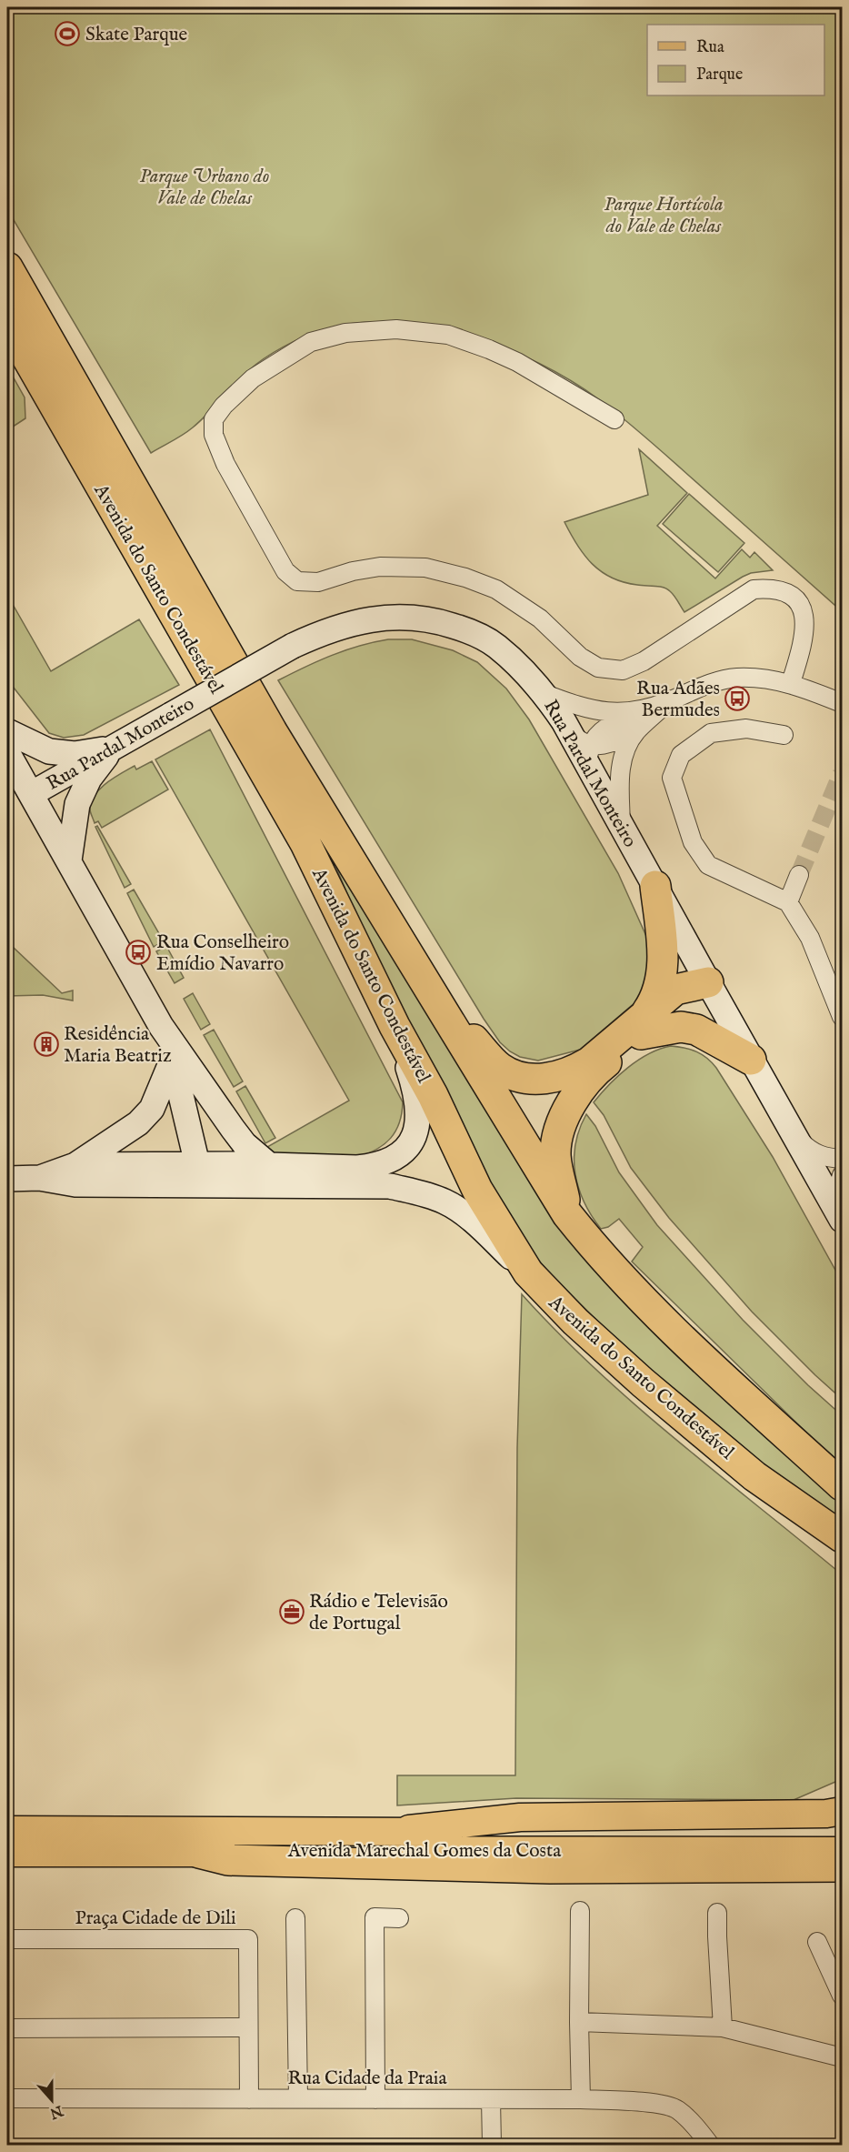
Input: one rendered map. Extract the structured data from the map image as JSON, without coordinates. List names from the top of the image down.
{
  "streets": {
    "highway": ["Avenida do Santo Condestável"],
    "main road": ["Avenida Marechal Gomes da Costa"],
    "street": ["Rua Pardal Monteiro", "Praça Cidade de Dili", "Rua Cidade da Praia"]
  },
  "crossings": [
    ["Praça Cidade de Dili", "Rua Cidade da Praia"]
  ],
  "parks": ["Parque Urbano do Vale de Chelas", "Parque Hortícola do Vale de Chelas"],
  "places": {
    "sports": ["Skate Parque"],
    "bus stop": ["Rua Adães Bermudes", "Rua Conselheiro Emídio Navarro"],
    "building": ["Residência Maria Beatriz"],
    "office": ["Rádio e Televisão de Portugal"]
  },
  "legend": ["Rua", "Parque"],
  "north": "bottom"
}
